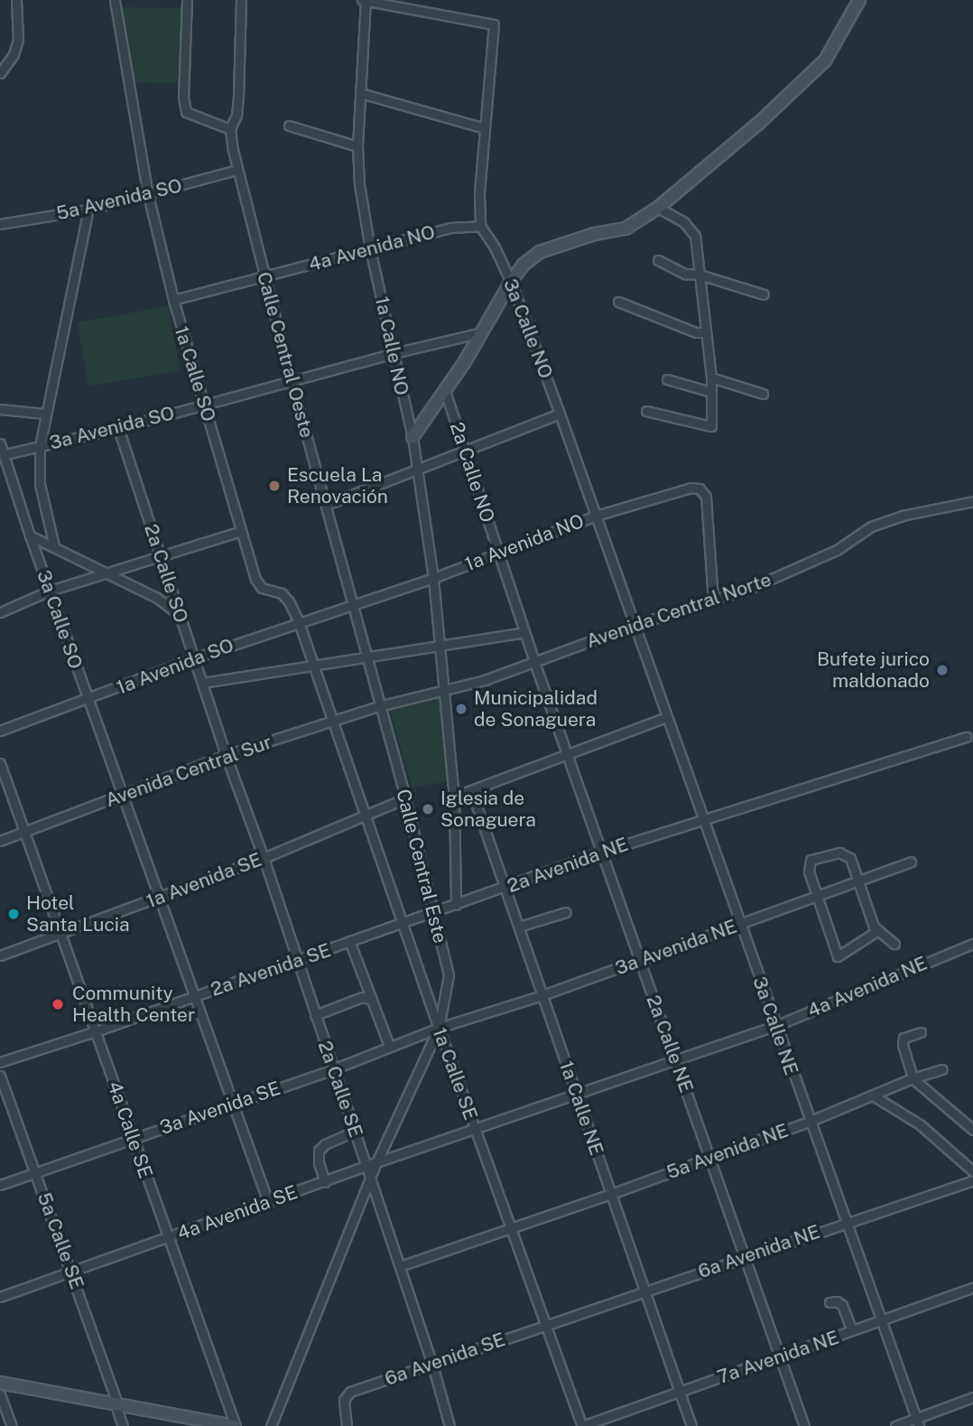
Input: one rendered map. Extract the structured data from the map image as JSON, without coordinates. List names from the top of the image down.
{
  "streets": {
    "street": [
      "5a Avenida SO",
      "4a Avenida NO",
      "3a Calle NO",
      "1a Calle NO",
      "Calle Central Oeste",
      "1a Calle SO",
      "3a Avenida SO",
      "2a Calle NO",
      "1a Avenida NO",
      "2a Calle SO",
      "Avenida Central Norte",
      "3a Calle SO",
      "1a Avenida SO",
      "Avenida Central Sur",
      "2a Avenida NE",
      "Calle Central Este",
      "1a Avenida SE",
      "3a Avenida NE",
      "2a Avenida SE",
      "4a Avenida NE",
      "3a Calle NE",
      "2a Calle NE",
      "1a Calle SE",
      "2a Calle SE",
      "3a Avenida SE",
      "1a Calle NE",
      "4a Calle SE",
      "5a Avenida NE",
      "4a Avenida SE",
      "5a Calle SE",
      "6a Avenida NE",
      "7a Avenida NE",
      "6a Avenida SE"
    ]
  },
  "crossings": [
    ["5a Avenida SO", "Calle Central Oeste"],
    ["5a Avenida SO", "1a Calle SO"],
    ["4a Avenida NO", "3a Calle NO"],
    ["4a Avenida NO", "1a Calle NO"],
    ["4a Avenida NO", "Calle Central Oeste"],
    ["4a Avenida NO", "1a Calle SO"],
    ["3a Calle NO", "1a Avenida NO"],
    ["3a Calle NO", "Avenida Central Norte"],
    ["3a Calle NO", "3a Calle NE"],
    ["1a Calle NO", "3a Avenida SO"],
    ["1a Calle NO", "1a Avenida NO"],
    ["1a Calle NO", "Avenida Central Norte"],
    ["Calle Central Oeste", "3a Avenida SO"],
    ["Calle Central Oeste", "1a Avenida NO"],
    ["Calle Central Oeste", "Avenida Central Norte"],
    ["Calle Central Oeste", "1a Avenida SO"],
    ["Calle Central Oeste", "Avenida Central Sur"],
    ["Calle Central Oeste", "Calle Central Este"],
    ["1a Calle SO", "3a Avenida SO"],
    ["1a Calle SO", "1a Avenida SO"],
    ["1a Calle SO", "Avenida Central Sur"],
    ["1a Calle SO", "1a Calle SE"],
    ["3a Avenida SO", "2a Calle SO"],
    ["3a Avenida SO", "3a Calle SO"],
    ["2a Calle NO", "1a Avenida NO"],
    ["2a Calle NO", "Avenida Central Norte"],
    ["2a Calle NO", "2a Calle NE"],
    ["1a Avenida NO", "Avenida Central Norte"],
    ["1a Avenida NO", "1a Avenida SO"],
    ["2a Calle SO", "1a Avenida SO"],
    ["2a Calle SO", "Avenida Central Sur"],
    ["2a Calle SO", "2a Calle SE"],
    ["Avenida Central Norte", "Avenida Central Sur"],
    ["Avenida Central Norte", "Calle Central Este"],
    ["Avenida Central Norte", "3a Calle NE"],
    ["Avenida Central Norte", "2a Calle NE"],
    ["3a Calle SO", "1a Avenida SO"],
    ["3a Calle SO", "Avenida Central Sur"],
    ["3a Calle SO", "1a Avenida SE"],
    ["3a Calle SO", "2a Avenida SE"],
    ["3a Calle SO", "3a Avenida SE"],
    ["3a Calle SO", "4a Avenida SE"],
    ["Avenida Central Sur", "Calle Central Este"],
    ["Avenida Central Sur", "1a Calle SE"],
    ["Avenida Central Sur", "2a Calle SE"],
    ["Avenida Central Sur", "4a Calle SE"],
    ["2a Avenida NE", "Calle Central Este"],
    ["2a Avenida NE", "2a Avenida SE"],
    ["2a Avenida NE", "3a Calle NE"],
    ["2a Avenida NE", "2a Calle NE"],
    ["2a Avenida NE", "1a Calle NE"],
    ["Calle Central Este", "1a Avenida SE"],
    ["Calle Central Este", "3a Avenida NE"],
    ["Calle Central Este", "2a Avenida SE"],
    ["Calle Central Este", "1a Calle SE"],
    ["Calle Central Este", "2a Calle SE"],
    ["Calle Central Este", "3a Avenida SE"],
    ["Calle Central Este", "4a Avenida SE"],
    ["1a Avenida SE", "1a Calle SE"],
    ["1a Avenida SE", "2a Calle SE"],
    ["1a Avenida SE", "4a Calle SE"],
    ["3a Avenida NE", "3a Calle NE"],
    ["3a Avenida NE", "2a Calle NE"],
    ["3a Avenida NE", "1a Calle SE"],
    ["3a Avenida NE", "3a Avenida SE"],
    ["3a Avenida NE", "1a Calle NE"],
    ["2a Avenida SE", "1a Calle SE"],
    ["2a Avenida SE", "2a Calle SE"],
    ["2a Avenida SE", "4a Calle SE"],
    ["4a Avenida NE", "3a Calle NE"],
    ["4a Avenida NE", "2a Calle NE"],
    ["4a Avenida NE", "1a Calle SE"],
    ["4a Avenida NE", "1a Calle NE"],
    ["4a Avenida NE", "4a Avenida SE"],
    ["3a Calle NE", "5a Avenida NE"],
    ["3a Calle NE", "6a Avenida NE"],
    ["3a Calle NE", "7a Avenida NE"],
    ["2a Calle NE", "5a Avenida NE"],
    ["2a Calle NE", "6a Avenida NE"],
    ["2a Calle NE", "7a Avenida NE"],
    ["1a Calle SE", "3a Avenida SE"],
    ["1a Calle SE", "5a Avenida NE"],
    ["1a Calle SE", "4a Avenida SE"],
    ["1a Calle SE", "6a Avenida NE"],
    ["1a Calle SE", "7a Avenida NE"],
    ["1a Calle SE", "6a Avenida SE"],
    ["2a Calle SE", "3a Avenida SE"],
    ["2a Calle SE", "5a Avenida NE"],
    ["2a Calle SE", "4a Avenida SE"],
    ["2a Calle SE", "6a Avenida SE"],
    ["3a Avenida SE", "4a Calle SE"],
    ["3a Avenida SE", "5a Calle SE"],
    ["1a Calle NE", "5a Avenida NE"],
    ["1a Calle NE", "6a Avenida NE"],
    ["1a Calle NE", "7a Avenida NE"],
    ["4a Calle SE", "4a Avenida SE"],
    ["4a Avenida SE", "5a Calle SE"],
    ["6a Avenida NE", "6a Avenida SE"]
  ],
  "places": [
    "Escuela La Renovación",
    "Bufete jurico maldonado",
    "Municipalidad de Sonaguera",
    "Iglesia de Sonaguera",
    "Hotel Santa Lucia",
    "Community Health Center"
  ]
}
